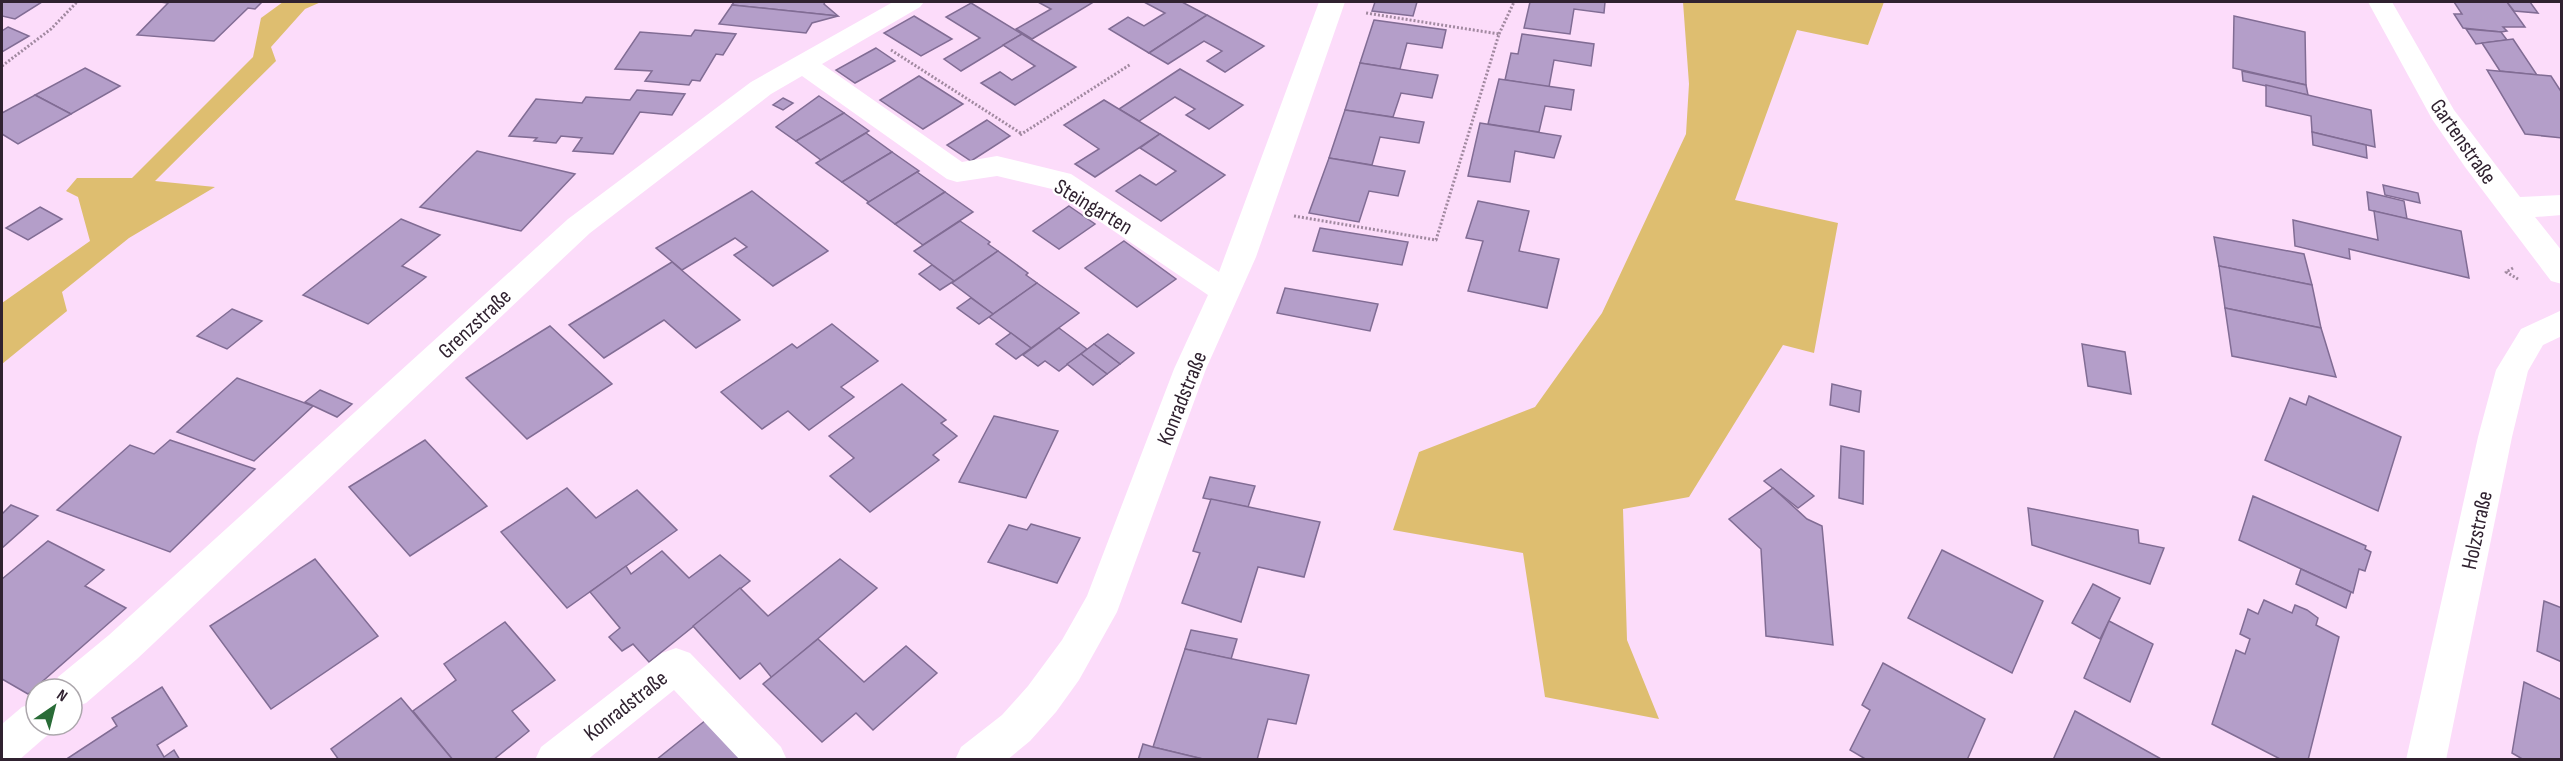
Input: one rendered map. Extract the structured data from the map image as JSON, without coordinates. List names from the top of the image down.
{
  "streets": {
    "street": [
      "Gartenstraße",
      "Steingarten",
      "Grenzstraße",
      "Konradstraße",
      "Holzstraße"
    ]
  },
  "crossings": [
    ["Steingarten", "Grenzstraße"],
    ["Steingarten", "Konradstraße"]
  ],
  "north": "top right"
}
